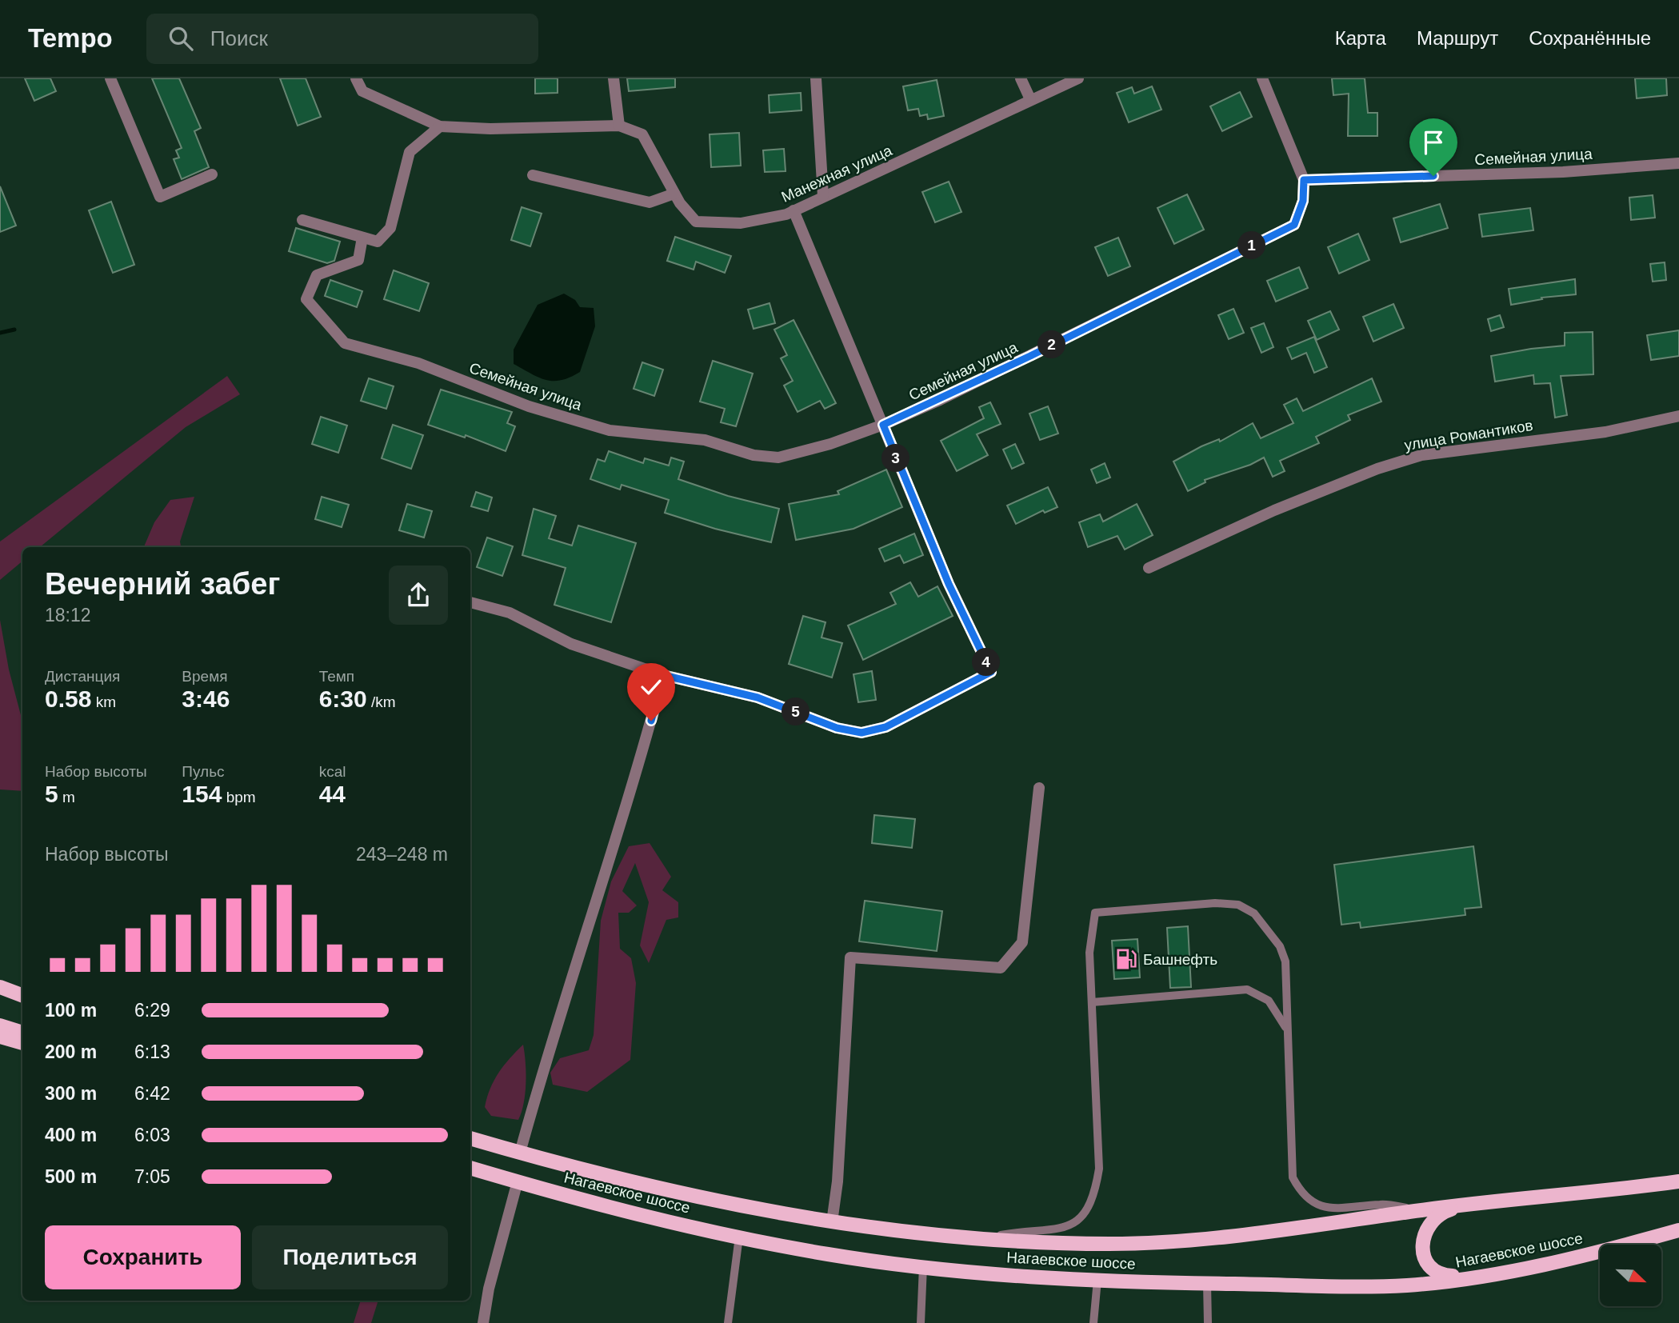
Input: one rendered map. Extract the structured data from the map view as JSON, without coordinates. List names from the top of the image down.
{
  "streets": {
    "main road": ["Нагаевское шоссе"],
    "street": ["Семейная улица", "Манежная улица", "улица Романтиков"]
  },
  "places": {
    "fuel station": ["Башнефть"]
  },
  "north": "bottom right",
  "page": {
    "header": "Tempo",
    "search": "Поиск",
    "nav": ["Карта", "Маршрут", "Сохранённые"],
    "pins": [
      "1",
      "2",
      "3",
      "4",
      "5"
    ],
    "heading": ["Вечерний забег", "18:12"],
    "stats": [
      ["Дистанция", "0.58 km"],
      ["Время", "3:46"],
      ["Темп", "6:30 /km"],
      ["Набор высоты", "5 m"],
      ["Пульс", "154 bpm"],
      ["kcal", "44"]
    ],
    "chart": ["Набор высоты", "243–248 m"],
    "list": [
      {
        "name": "100 m",
        "note": "6:29"
      },
      {
        "name": "200 m",
        "note": "6:13"
      },
      {
        "name": "300 m",
        "note": "6:42"
      },
      {
        "name": "400 m",
        "note": "6:03"
      },
      {
        "name": "500 m",
        "note": "7:05"
      }
    ],
    "buttons": ["Сохранить", "Поделиться"]
  }
}
